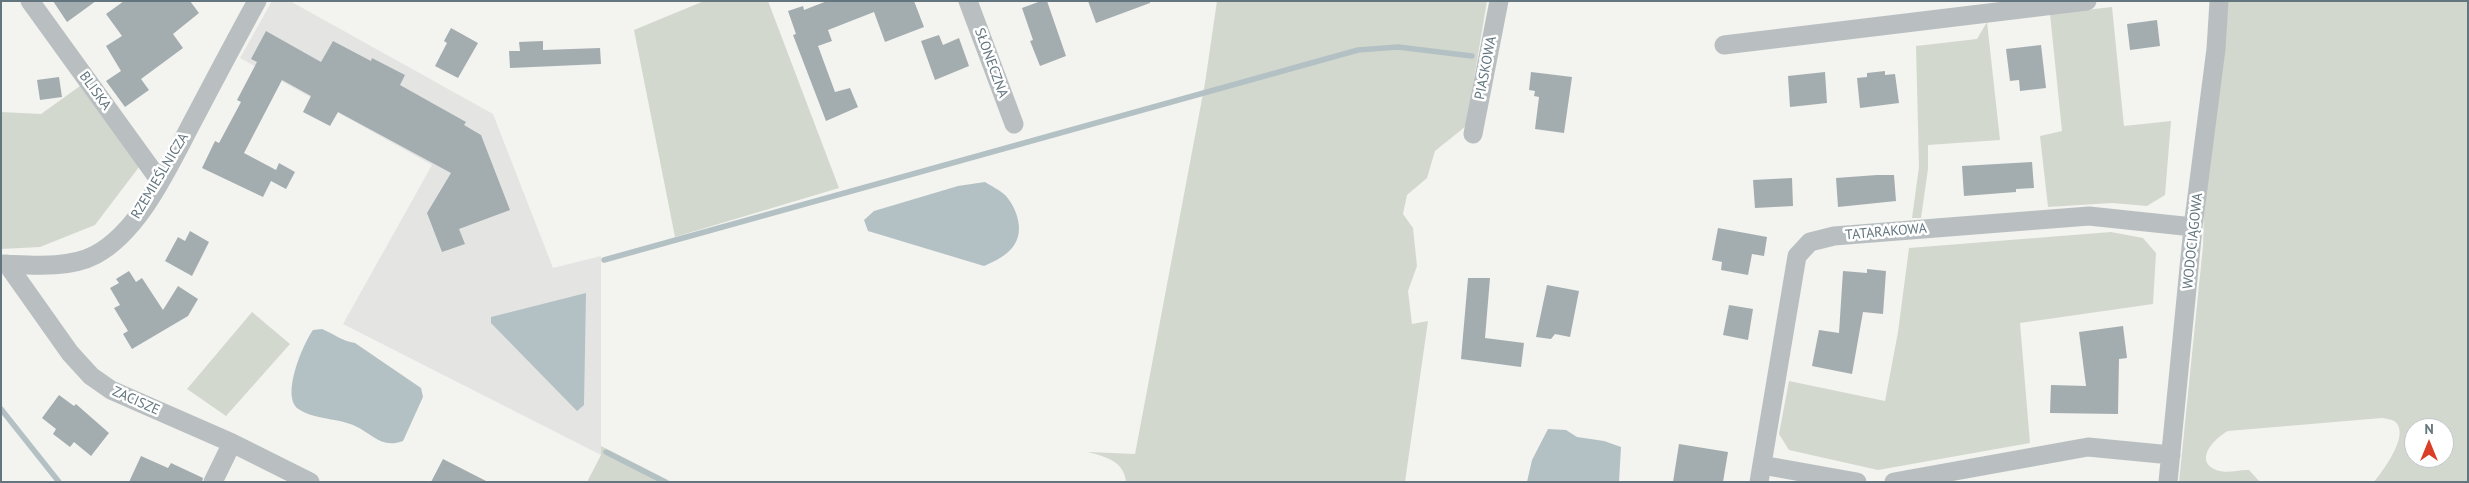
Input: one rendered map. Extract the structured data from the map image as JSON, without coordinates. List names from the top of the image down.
{
  "streets": {
    "street": [
      "SŁONECZNA",
      "PIASKOWA",
      "BLISKA",
      "RZEMIEŚLNICZA",
      "TATARAKOWA",
      "WODOCIĄGOWA",
      "ZACISZE"
    ]
  },
  "crossings": [
    ["BLISKA", "RZEMIEŚLNICZA"],
    ["RZEMIEŚLNICZA", "ZACISZE"],
    ["TATARAKOWA", "WODOCIĄGOWA"]
  ],
  "north": "top"
}
